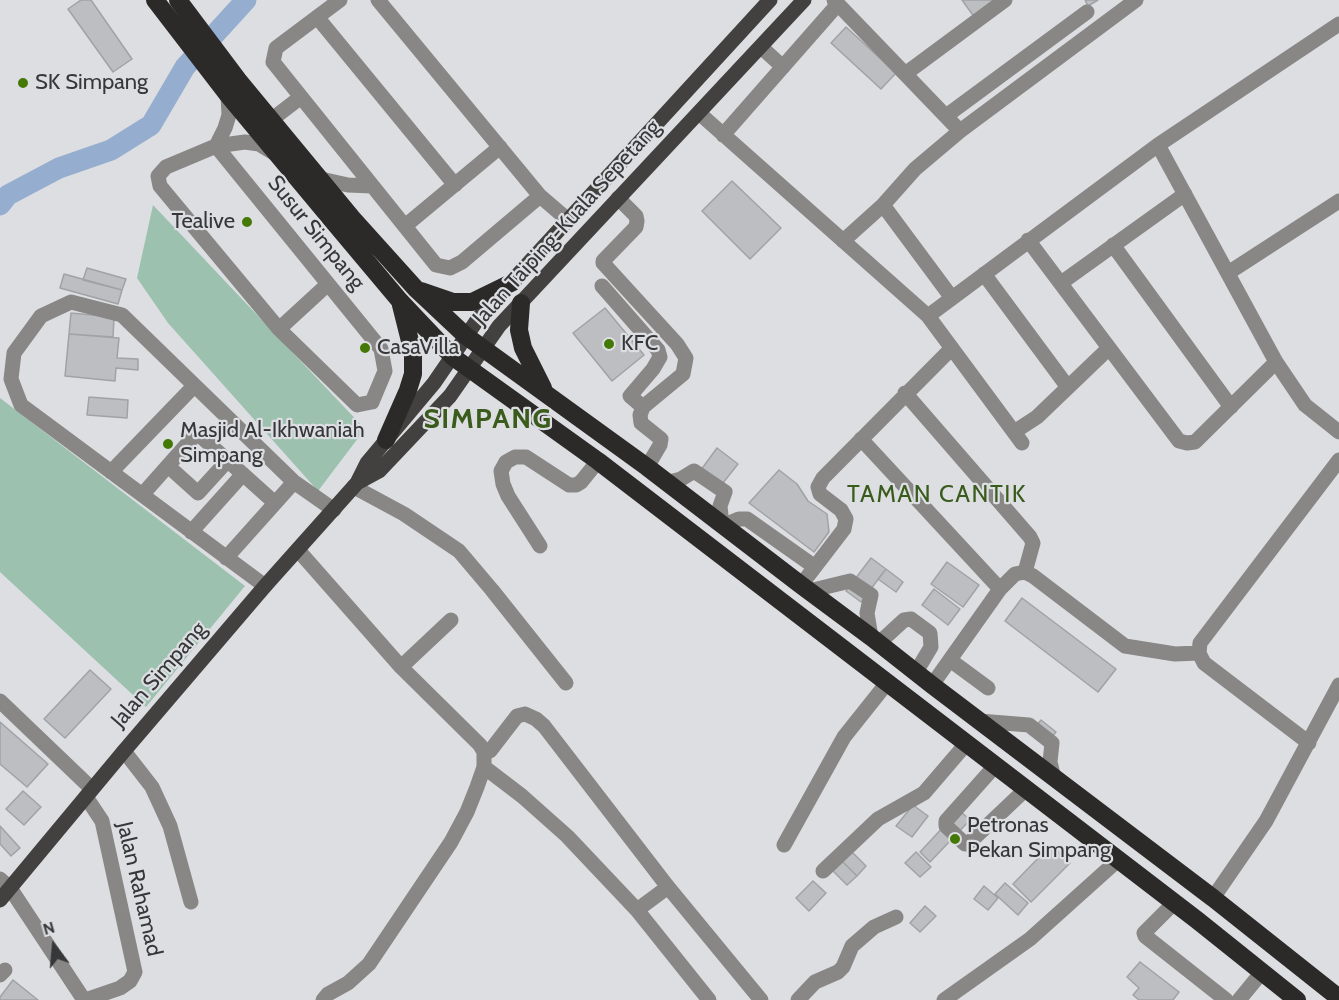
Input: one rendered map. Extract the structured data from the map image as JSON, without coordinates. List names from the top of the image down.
{
  "streets": {
    "main road": ["Jalan Taiping-Kuala Sepetang", "Jalan Simpang"],
    "street": ["Susur Simpang", "Jalan Rahamad"]
  },
  "crossings": [
    ["Jalan Taiping-Kuala Sepetang", "Jalan Simpang"],
    ["Jalan Simpang", "Jalan Rahamad"]
  ],
  "districts": ["SIMPANG", "TAMAN CANTIK"],
  "places": [
    "SK Simpang",
    "Tealive",
    "KFC",
    "CasaVilla",
    "Masjid Al-Ikhwaniah Simpang",
    "Petronas Pekan Simpang"
  ],
  "north": "top"
}
